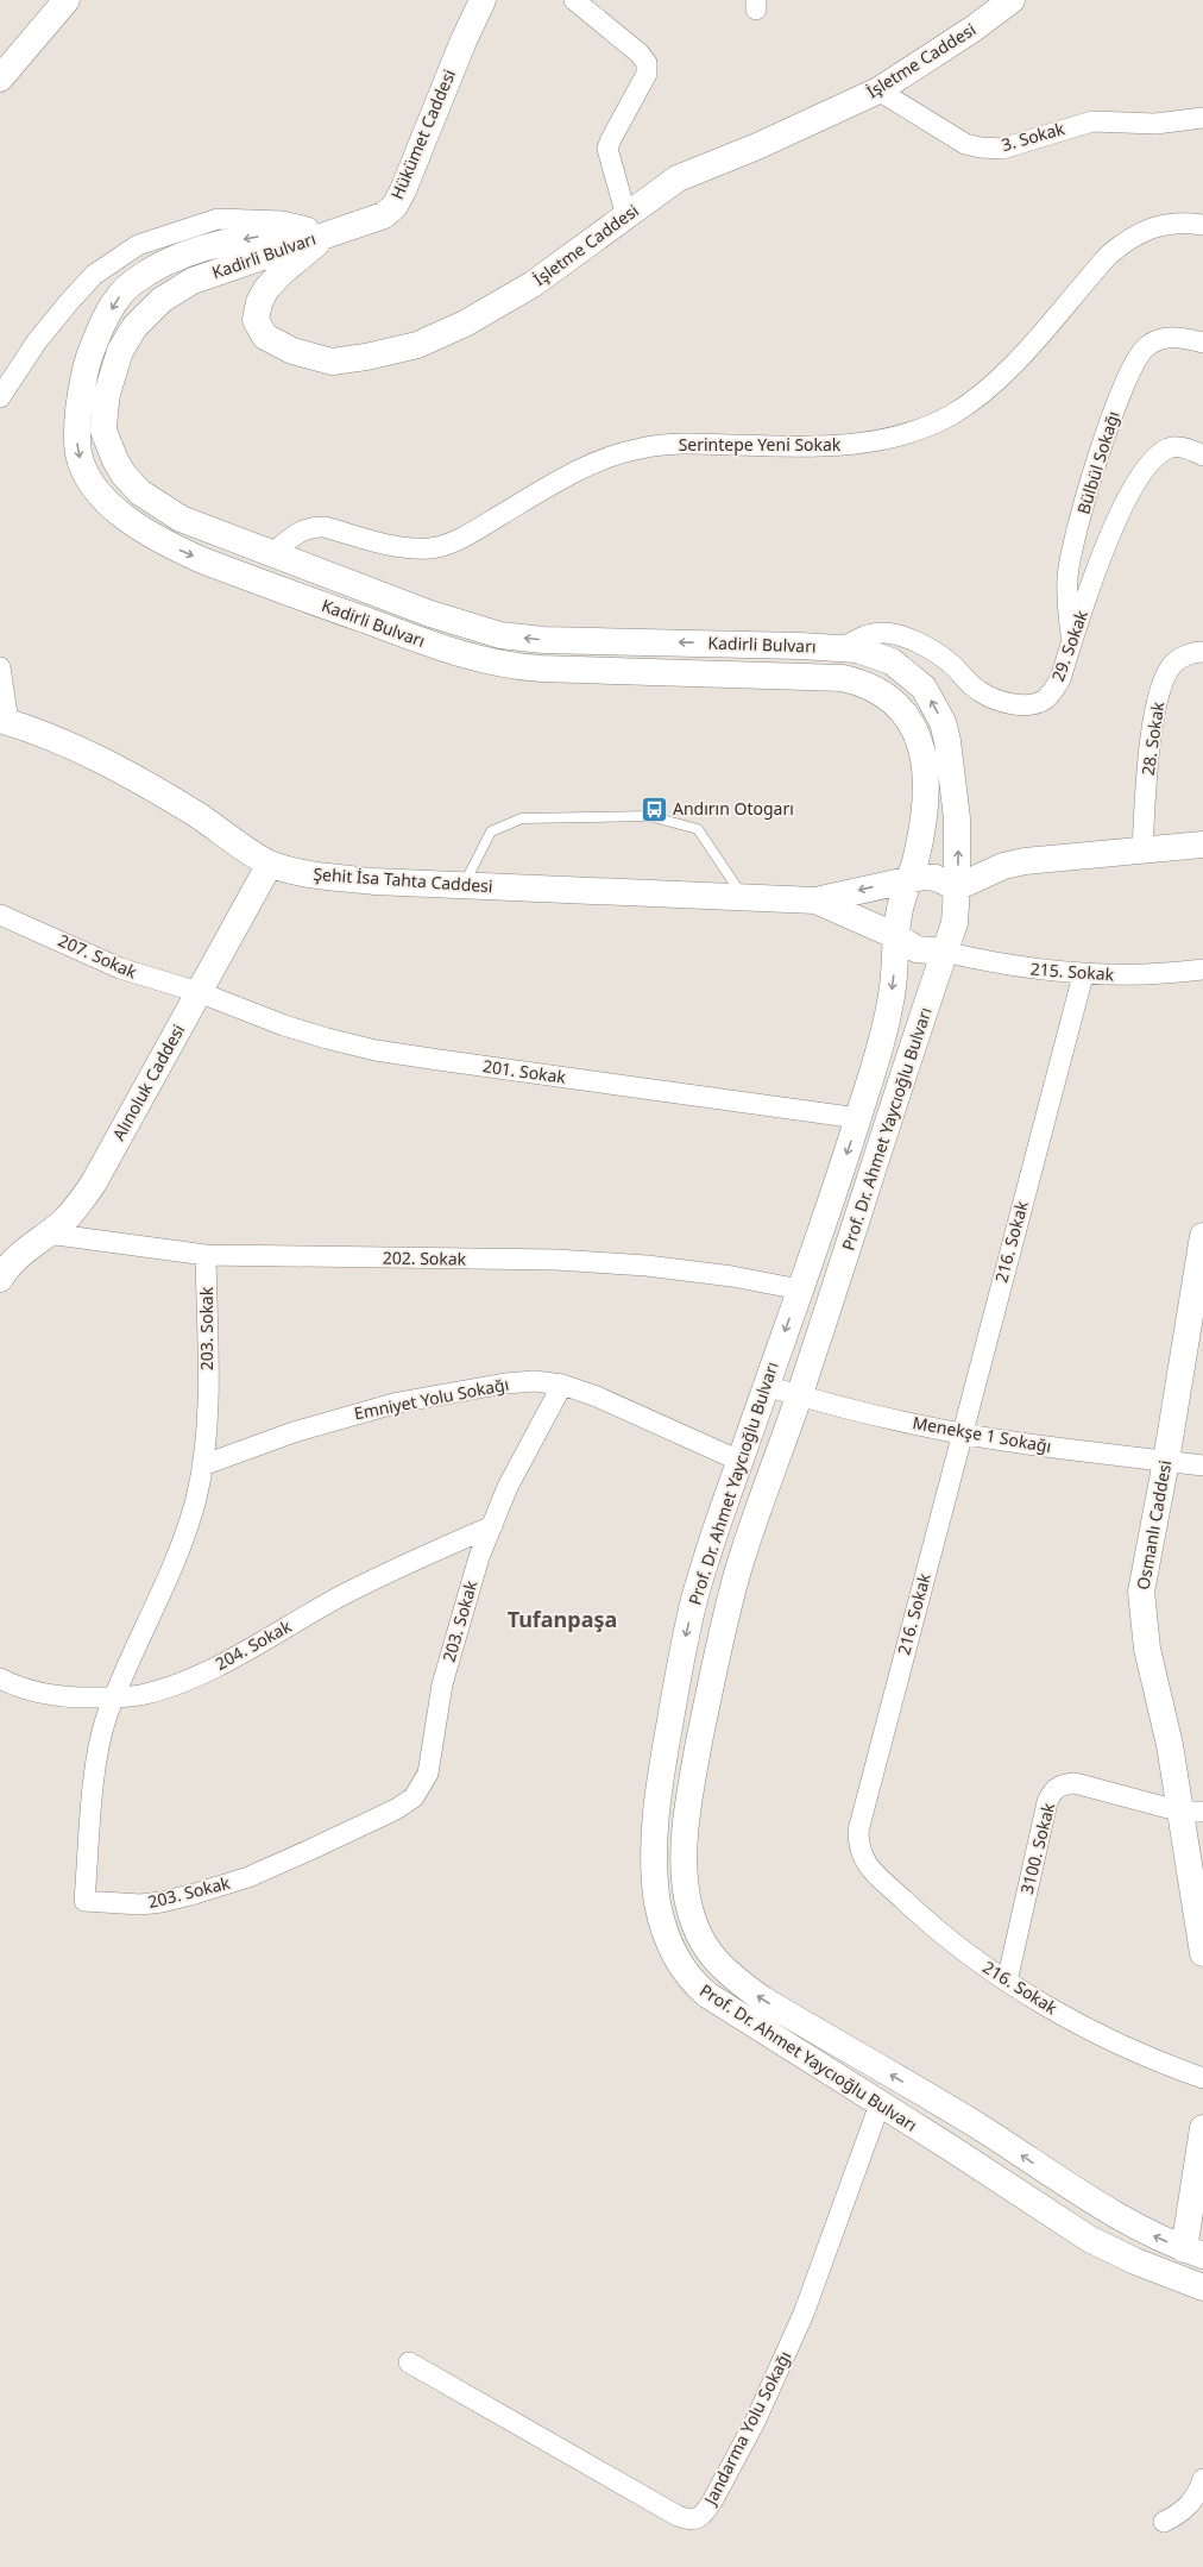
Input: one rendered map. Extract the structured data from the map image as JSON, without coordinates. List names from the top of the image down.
{
  "streets": {
    "main road": [
      "İşletme Caddesi",
      "Hükümet Caddesi",
      "Kadirli Bulvarı",
      "Şehit İsa Tahta Caddesi",
      "Alınoluk Caddesi",
      "Prof. Dr. Ahmet Yaycıoğlu Bulvarı",
      "Osmanlı Caddesi"
    ],
    "street": [
      "3. Sokak",
      "Serintepe Yeni Sokak",
      "Bülbül Sokağı",
      "29. Sokak",
      "28. Sokak",
      "207. Sokak",
      "215. Sokak",
      "201. Sokak",
      "216. Sokak",
      "202. Sokak",
      "203. Sokak",
      "Emniyet Yolu Sokağı",
      "Menekşe 1 Sokağı",
      "204. Sokak",
      "3100. Sokak",
      "Jandarma Yolu Sokağı"
    ]
  },
  "crossings": [
    ["İşletme Caddesi", "Hükümet Caddesi"],
    ["İşletme Caddesi", "3. Sokak"],
    ["İşletme Caddesi", "Kadirli Bulvarı"],
    ["Hükümet Caddesi", "Kadirli Bulvarı"],
    ["Kadirli Bulvarı", "Serintepe Yeni Sokak"],
    ["Kadirli Bulvarı", "29. Sokak"],
    ["Kadirli Bulvarı", "Şehit İsa Tahta Caddesi"],
    ["Kadirli Bulvarı", "215. Sokak"],
    ["Kadirli Bulvarı", "Prof. Dr. Ahmet Yaycıoğlu Bulvarı"],
    ["Bülbül Sokağı", "29. Sokak"],
    ["Şehit İsa Tahta Caddesi", "215. Sokak"],
    ["Şehit İsa Tahta Caddesi", "Alınoluk Caddesi"],
    ["Şehit İsa Tahta Caddesi", "Prof. Dr. Ahmet Yaycıoğlu Bulvarı"],
    ["207. Sokak", "201. Sokak"],
    ["207. Sokak", "Alınoluk Caddesi"],
    ["215. Sokak", "Prof. Dr. Ahmet Yaycıoğlu Bulvarı"],
    ["215. Sokak", "216. Sokak"],
    ["201. Sokak", "Alınoluk Caddesi"],
    ["201. Sokak", "Prof. Dr. Ahmet Yaycıoğlu Bulvarı"],
    ["Alınoluk Caddesi", "202. Sokak"],
    ["Prof. Dr. Ahmet Yaycıoğlu Bulvarı", "202. Sokak"],
    ["Prof. Dr. Ahmet Yaycıoğlu Bulvarı", "Emniyet Yolu Sokağı"],
    ["Prof. Dr. Ahmet Yaycıoğlu Bulvarı", "Menekşe 1 Sokağı"],
    ["Prof. Dr. Ahmet Yaycıoğlu Bulvarı", "Jandarma Yolu Sokağı"],
    ["216. Sokak", "Menekşe 1 Sokağı"],
    ["216. Sokak", "3100. Sokak"],
    ["202. Sokak", "203. Sokak"],
    ["203. Sokak", "Emniyet Yolu Sokağı"],
    ["203. Sokak", "204. Sokak"],
    ["Menekşe 1 Sokağı", "Osmanlı Caddesi"],
    ["Osmanlı Caddesi", "3100. Sokak"]
  ],
  "districts": ["Tufanpaşa"],
  "places": {
    "bus stop": ["Andırın Otogarı"]
  }
}
